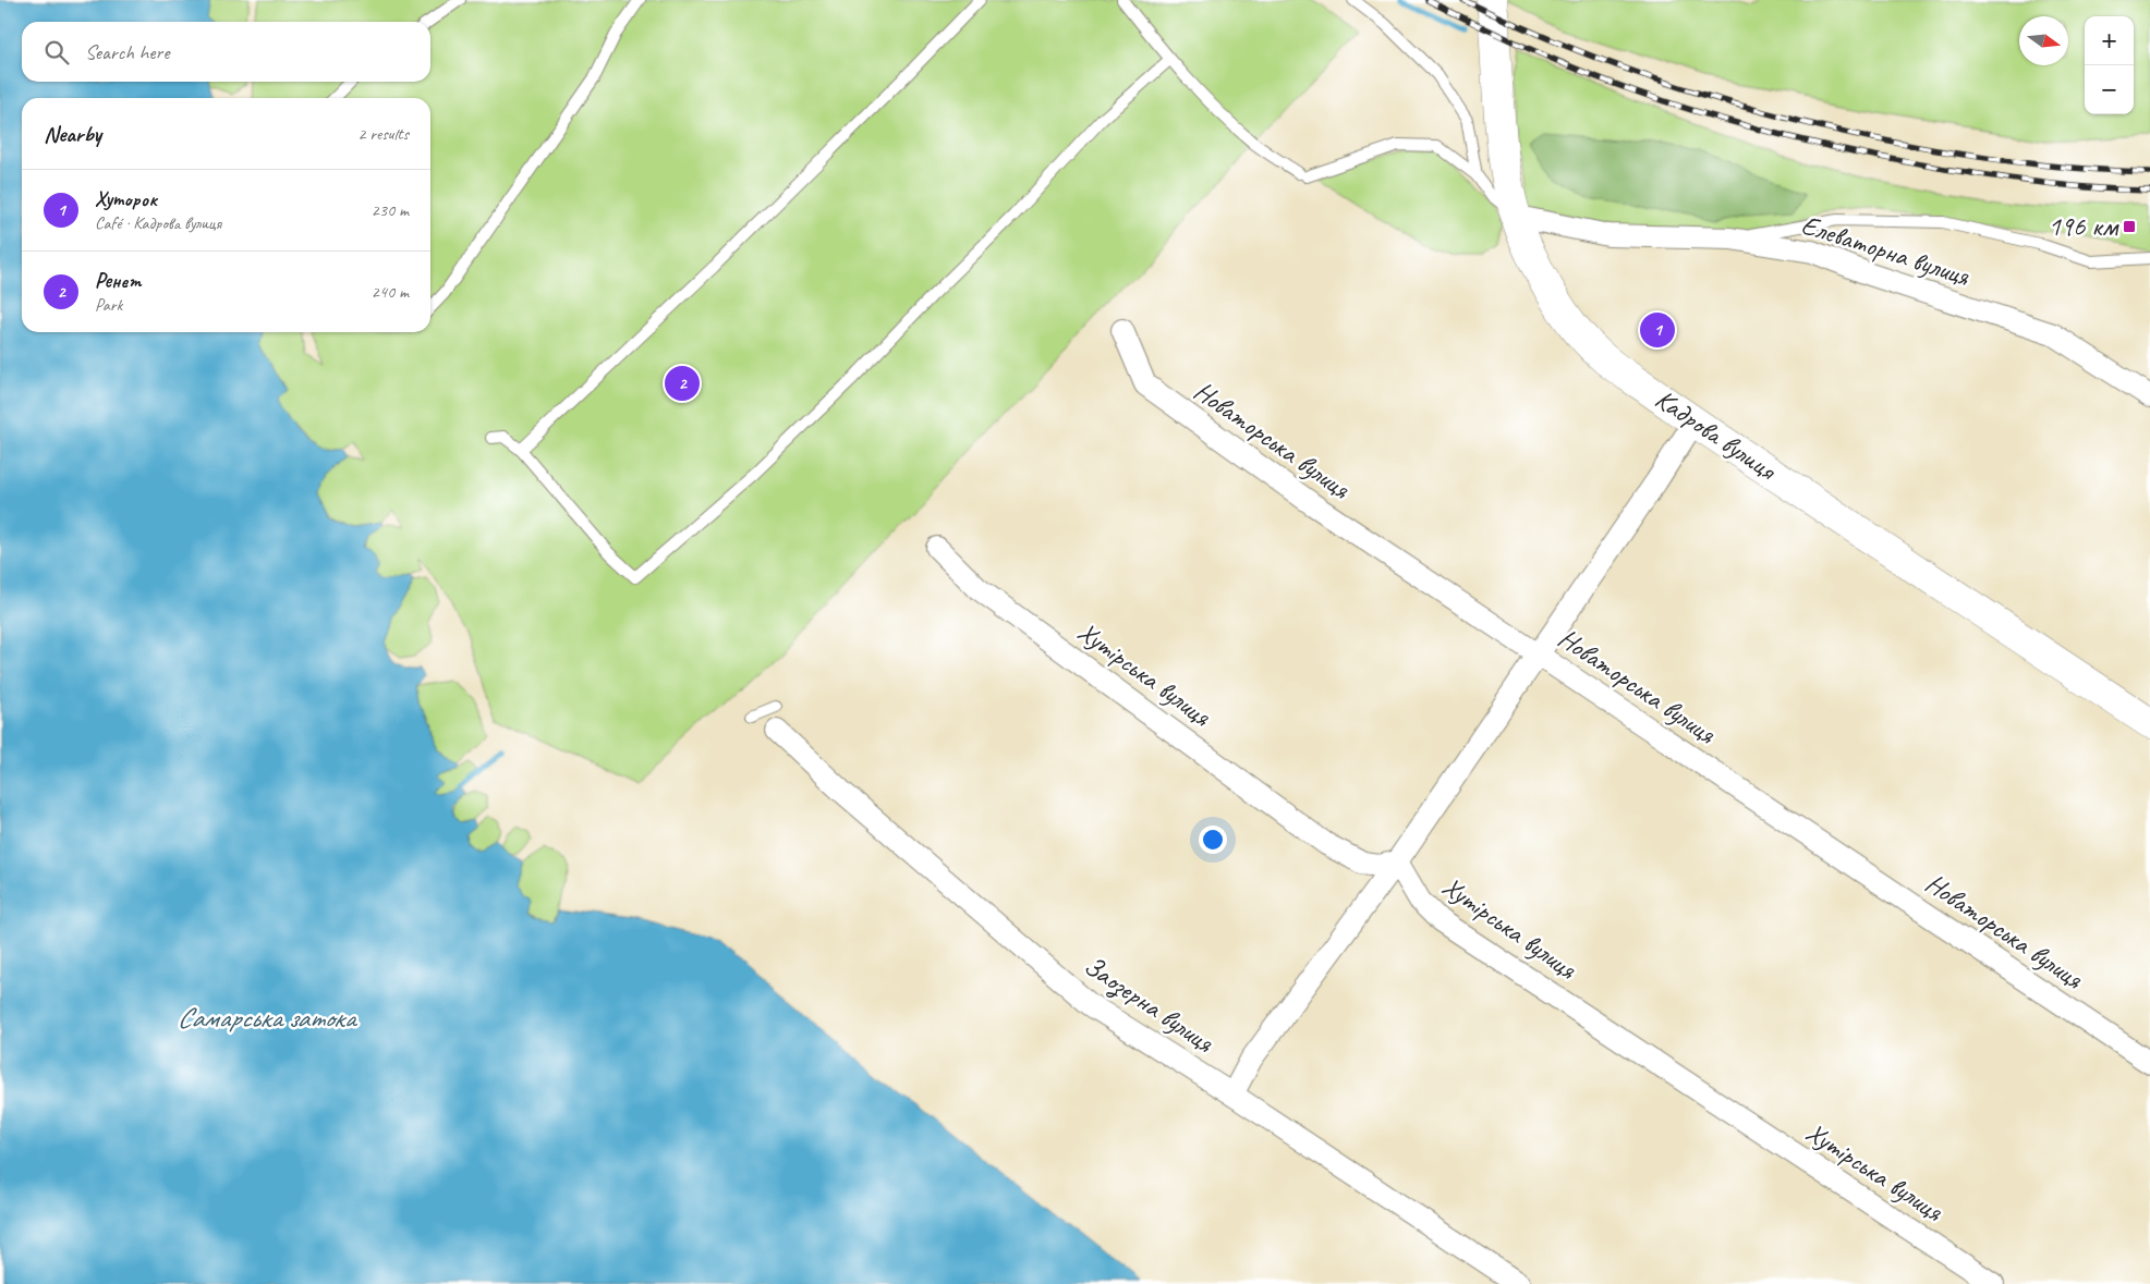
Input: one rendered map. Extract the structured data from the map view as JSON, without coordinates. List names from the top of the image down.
{
  "streets": {
    "street": [
      "Елеваторна вулиця",
      "Кадрова вулиця",
      "Новаторська вулиця",
      "Хутірська вулиця",
      "Заозерна вулиця"
    ]
  },
  "crossings": [
    ["Елеваторна вулиця", "Кадрова вулиця"]
  ],
  "water": ["Самарська затока"],
  "places": {
    "transit": ["196 км"]
  },
  "north": "right",
  "page": {
    "map_buttons": ["+", "−"],
    "search": "Search here",
    "heading": ["Nearby", "2 results"],
    "list": [
      {
        "mark": "1",
        "name": "Хуторок",
        "note": "Café · Кадрова вулиця",
        "value": "230 m"
      },
      {
        "mark": "2",
        "name": "Ренет",
        "note": "Park",
        "value": "240 m"
      }
    ],
    "pins": ["1", "2"]
  }
}
